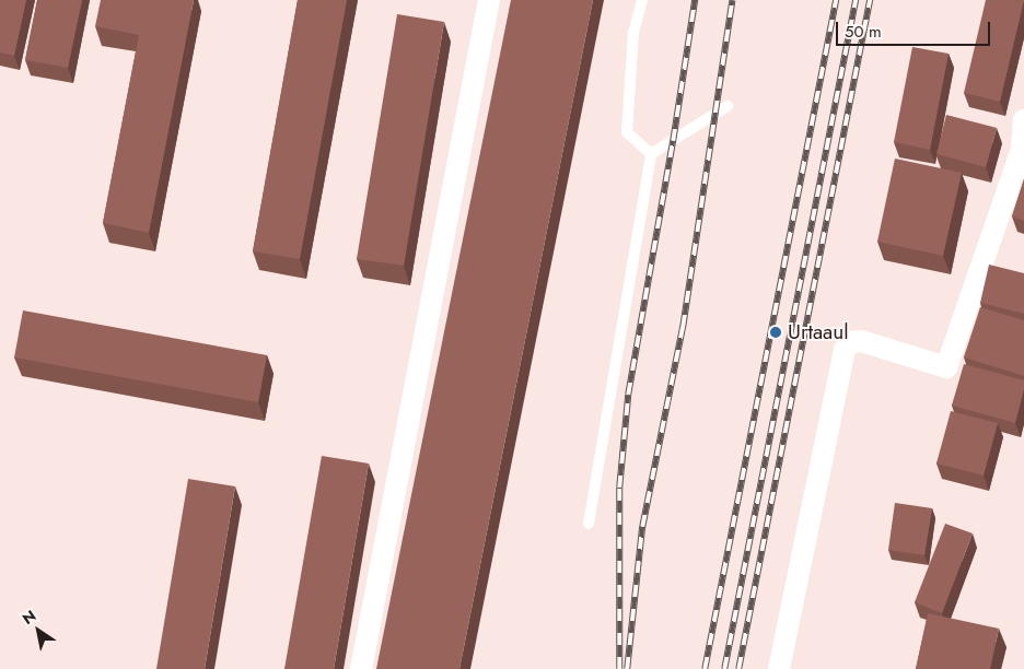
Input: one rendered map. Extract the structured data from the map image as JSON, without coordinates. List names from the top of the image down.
{
  "places": ["Urtaaul"],
  "scale_bar": "50 m",
  "north": "top left"
}
